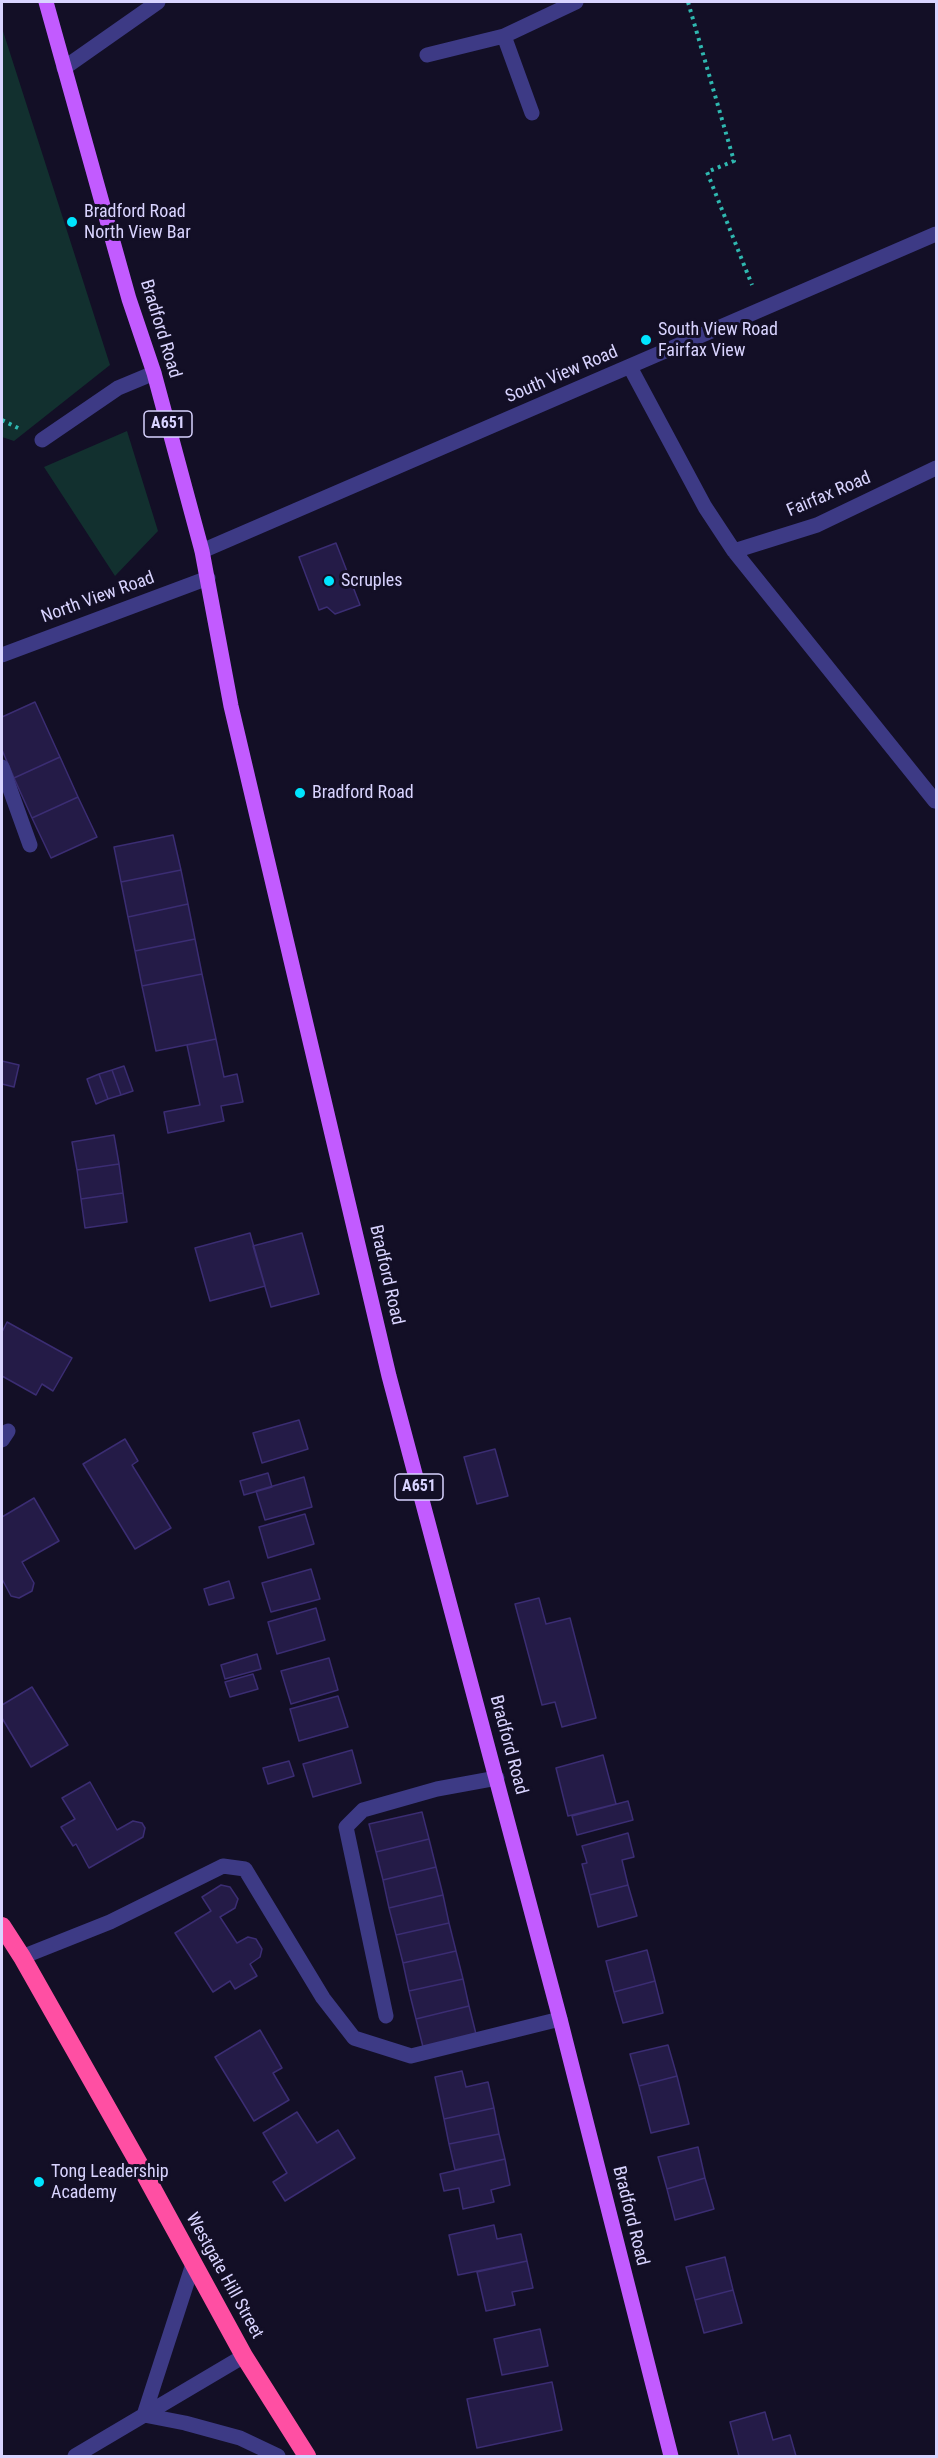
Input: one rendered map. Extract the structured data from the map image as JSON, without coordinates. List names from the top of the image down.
{
  "streets": {
    "highway": ["Westgate Hill Street"],
    "main road": ["Bradford Road", "A651"],
    "street": ["South View Road", "Fairfax Road", "North View Road"]
  },
  "crossings": [
    ["Bradford Road", "South View Road"],
    ["Bradford Road", "North View Road"]
  ],
  "places": [
    "Bradford Road North View Bar",
    "South View Road Fairfax View",
    "Scruples",
    "Bradford Road",
    "Tong Leadership Academy"
  ]
}
